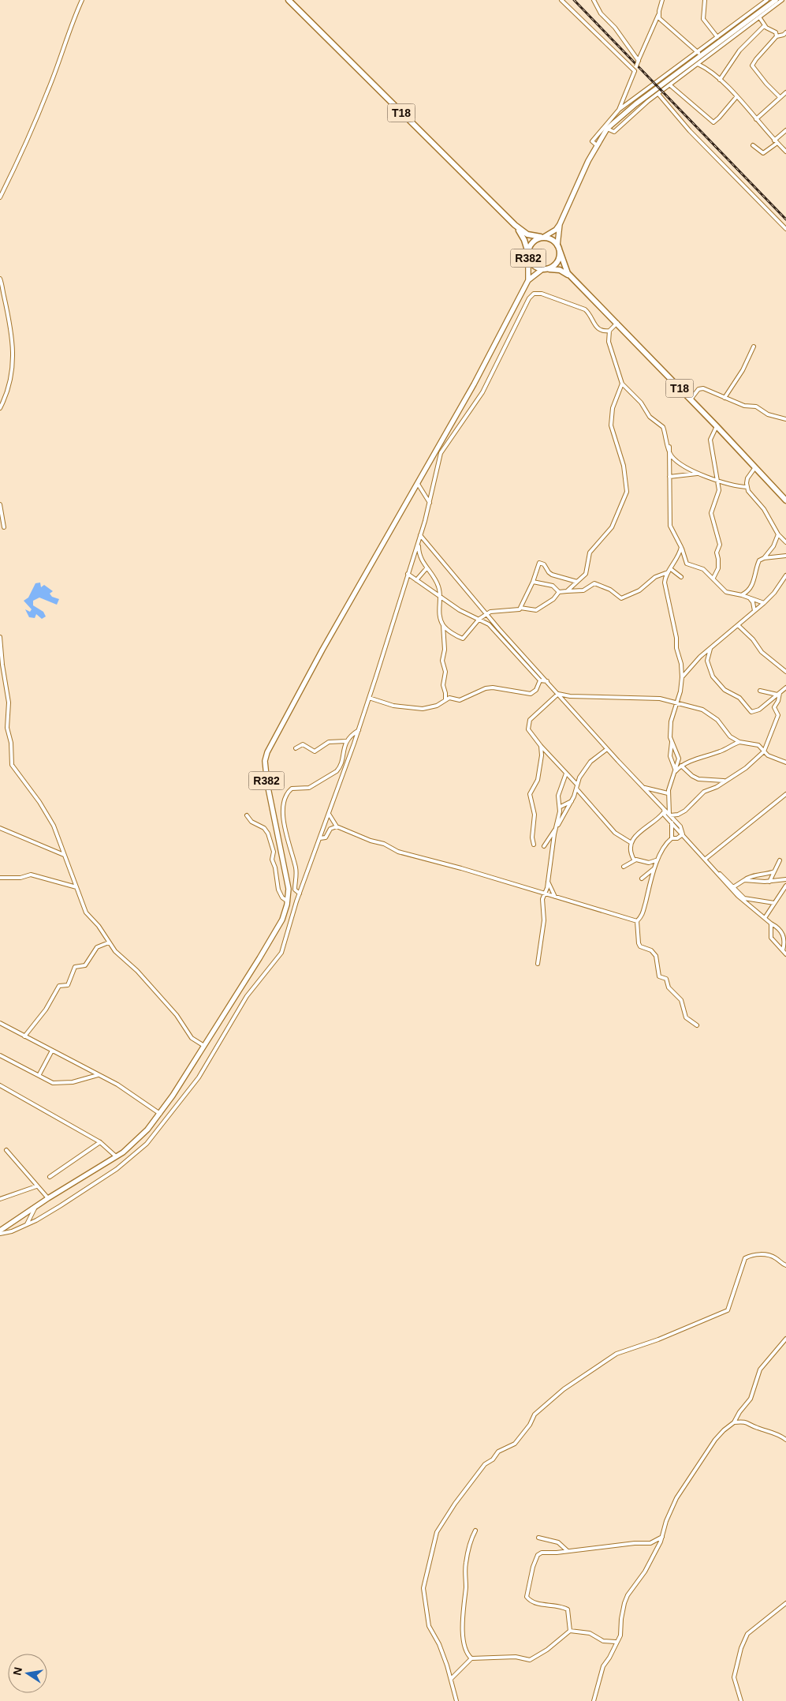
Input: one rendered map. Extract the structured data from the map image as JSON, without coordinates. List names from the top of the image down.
{
  "streets": {
    "highway": ["T18", "R382"]
  },
  "crossings": [
    ["T18", "R382"]
  ],
  "north": "left"
}
